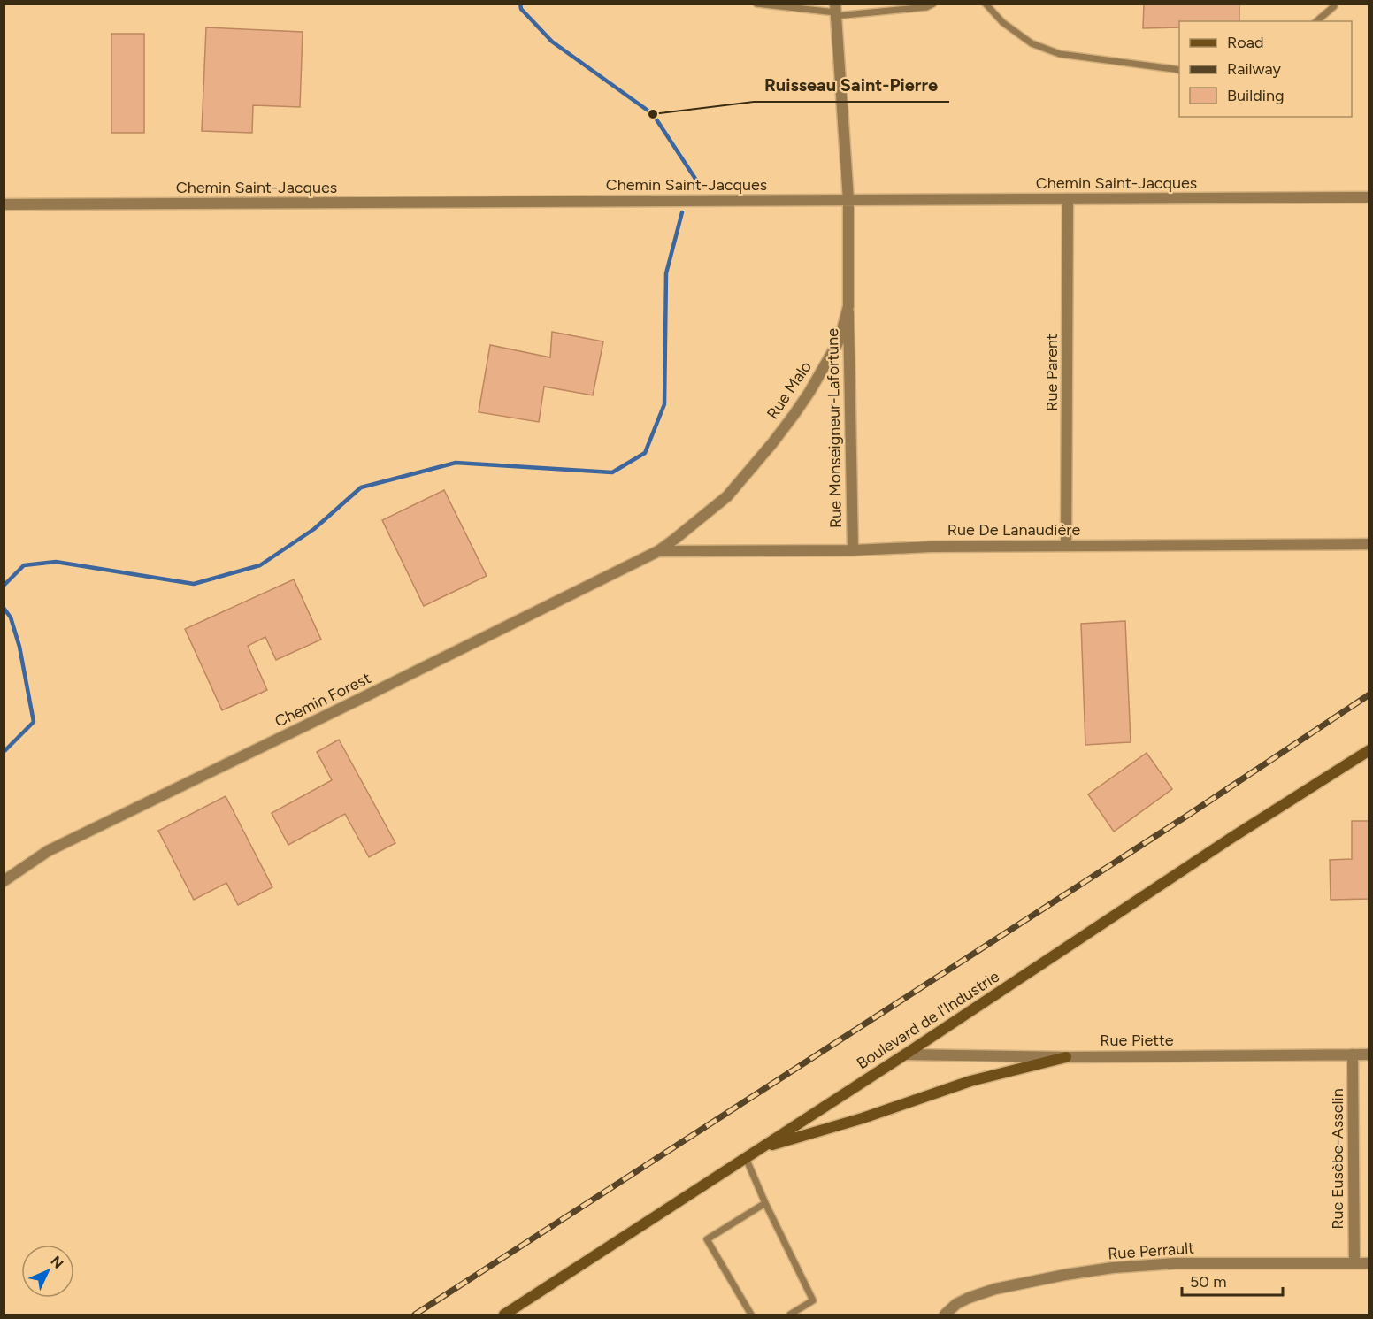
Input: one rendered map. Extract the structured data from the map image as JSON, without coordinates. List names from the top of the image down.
{
  "streets": {
    "main road": ["Boulevard de l'Industrie"],
    "street": [
      "Chemin Saint-Jacques",
      "Rue Parent",
      "Rue Malo",
      "Rue Monseigneur-Lafortune",
      "Rue De Lanaudière",
      "Chemin Forest",
      "Rue Piette",
      "Rue Eusèbe-Asselin",
      "Rue Perrault"
    ]
  },
  "crossings": [
    ["Chemin Saint-Jacques", "Rue Parent"],
    ["Chemin Saint-Jacques", "Rue Malo"],
    ["Rue Parent", "Rue De Lanaudière"],
    ["Rue Malo", "Rue Monseigneur-Lafortune"],
    ["Rue Malo", "Rue De Lanaudière"],
    ["Rue Malo", "Chemin Forest"],
    ["Rue Monseigneur-Lafortune", "Rue De Lanaudière"],
    ["Rue De Lanaudière", "Chemin Forest"],
    ["Boulevard de l'Industrie", "Rue Piette"],
    ["Rue Piette", "Rue Eusèbe-Asselin"],
    ["Rue Eusèbe-Asselin", "Rue Perrault"]
  ],
  "places": ["Ruisseau Saint-Pierre"],
  "legend": ["Road", "Railway", "Building"],
  "scale_bar": "50 m",
  "north": "top right"
}
